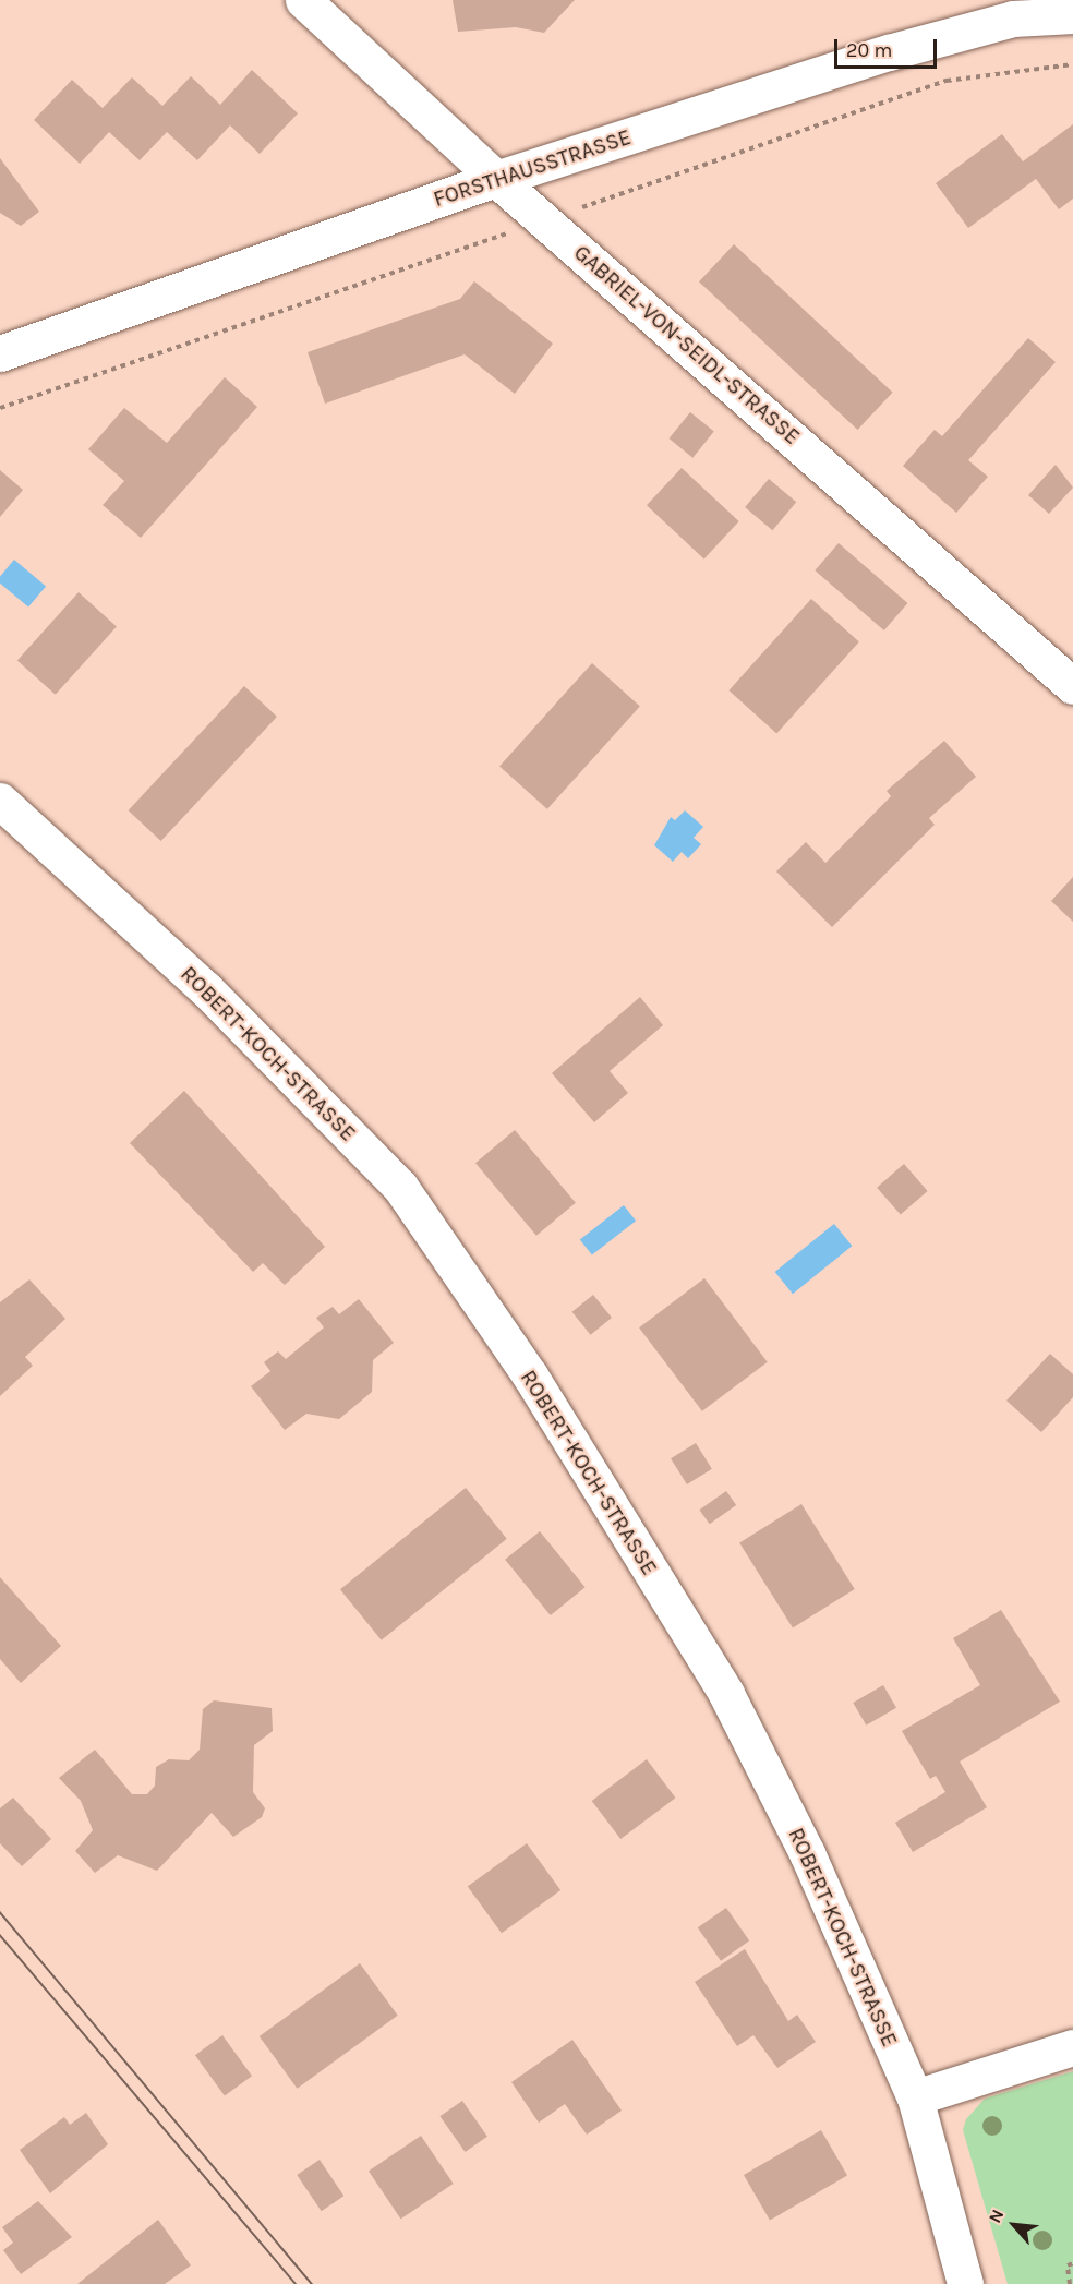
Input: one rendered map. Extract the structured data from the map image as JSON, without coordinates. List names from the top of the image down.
{
  "streets": {
    "street": ["FORSTHAUSSTRASSE", "GABRIEL-VON-SEIDL-STRASSE", "ROBERT-KOCH-STRASSE"]
  },
  "crossings": [
    ["FORSTHAUSSTRASSE", "GABRIEL-VON-SEIDL-STRASSE"]
  ],
  "scale_bar": "20 m",
  "north": "top left"
}
